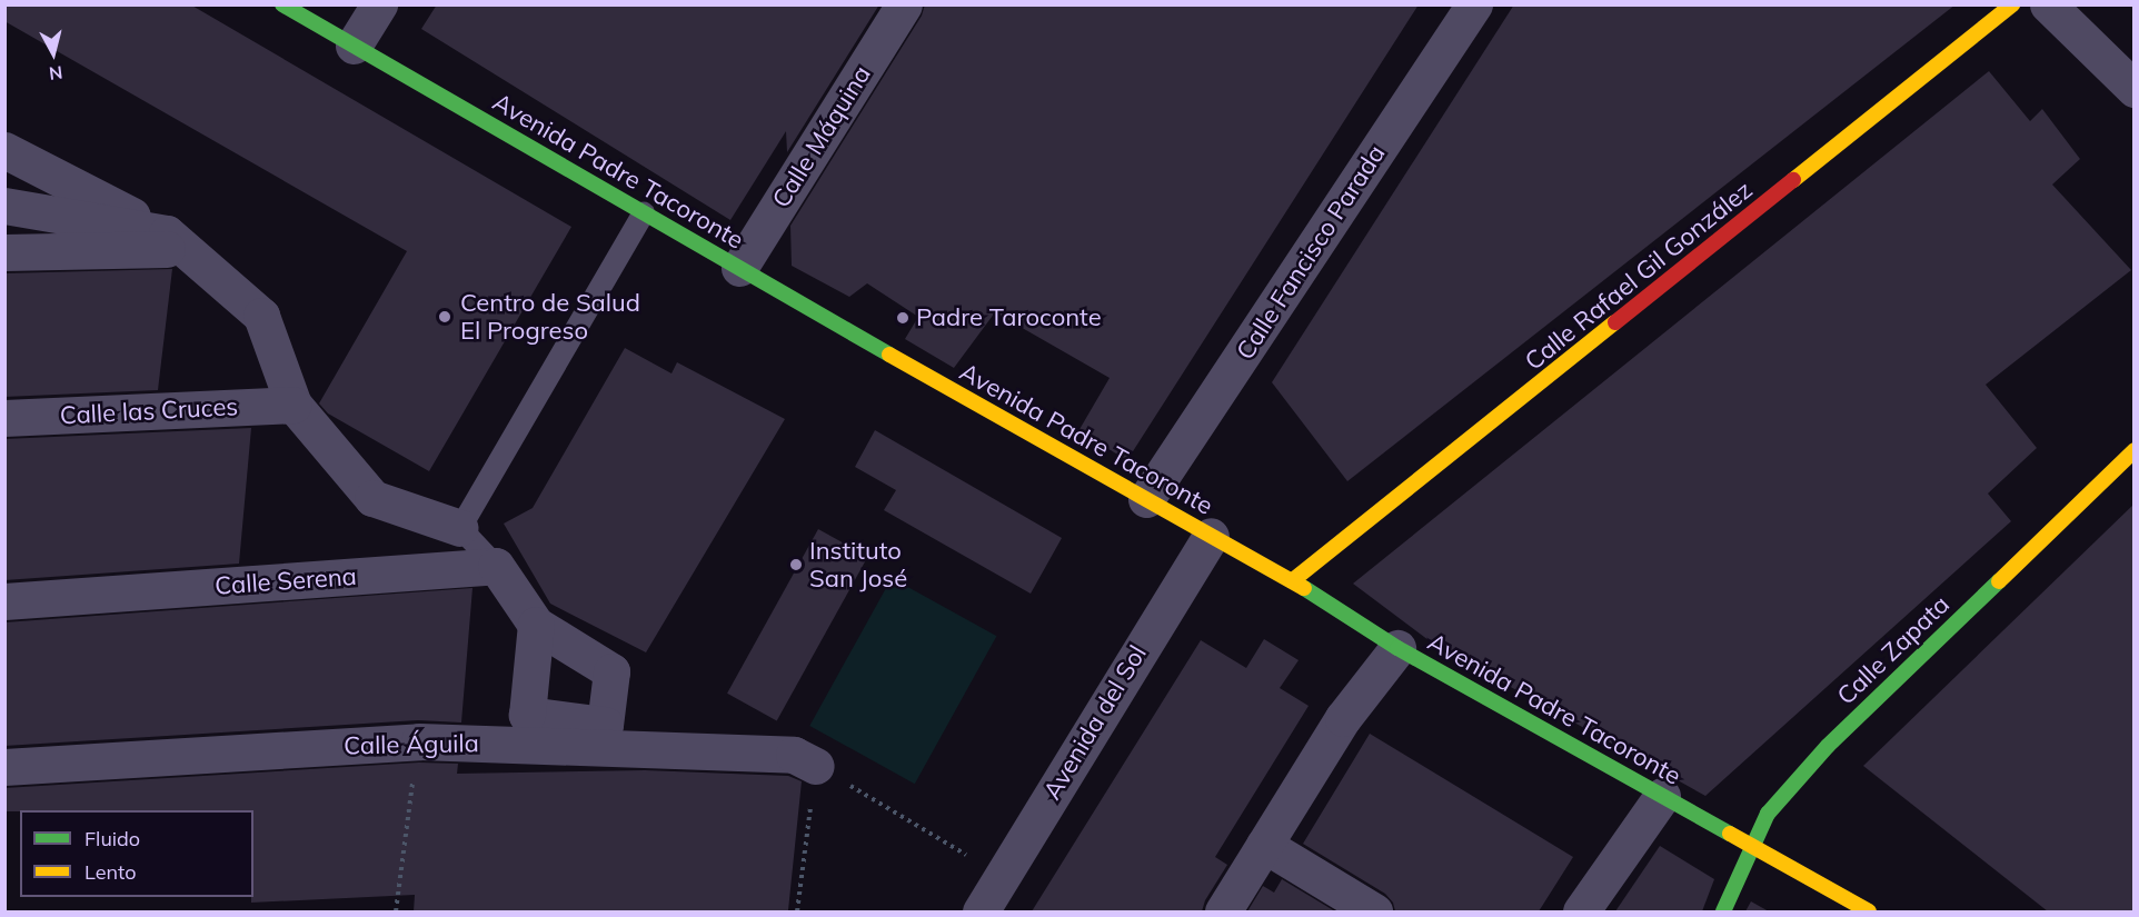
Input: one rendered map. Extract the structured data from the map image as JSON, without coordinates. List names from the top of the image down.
{
  "streets": {
    "main road": ["Avenida Padre Tacoronte", "Calle Rafael Gil González", "Calle Zapata"],
    "street": [
      "Calle Máquina",
      "Calle Fancisco Parada",
      "Calle las Cruces",
      "Calle Serena",
      "Avenida del Sol",
      "Calle Águila"
    ]
  },
  "crossings": [
    ["Calle Máquina", "Avenida Padre Tacoronte"],
    ["Avenida Padre Tacoronte", "Calle Fancisco Parada"],
    ["Avenida Padre Tacoronte", "Calle Rafael Gil González"],
    ["Avenida Padre Tacoronte", "Calle Zapata"],
    ["Avenida Padre Tacoronte", "Avenida del Sol"]
  ],
  "places": ["Centro de Salud El Progreso", "Padre Taroconte", "Instituto San José"],
  "legend": ["Fluido", "Lento"],
  "north": "bottom"
}
